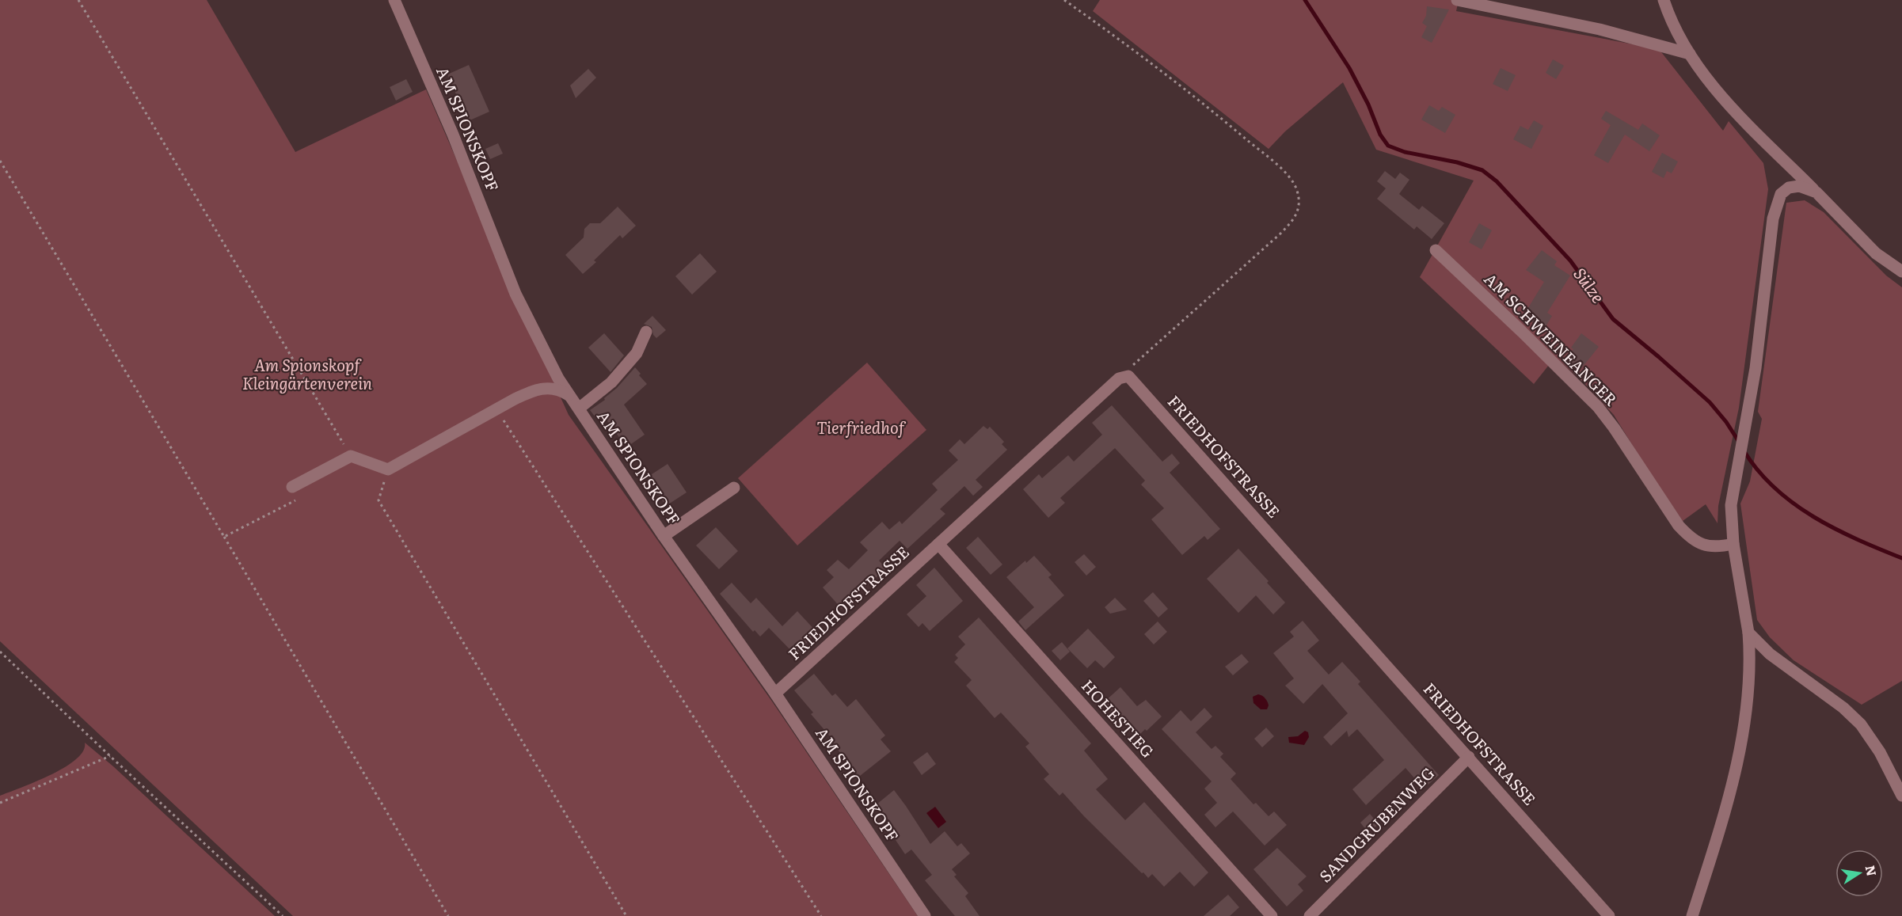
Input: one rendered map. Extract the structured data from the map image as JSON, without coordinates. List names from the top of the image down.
{
  "streets": {
    "street": [
      "AM SPIONSKOPF",
      "AM SCHWEINEANGER",
      "FRIEDHOFSTRASSE",
      "HOHESTIEG",
      "SANDGRUBENWEG"
    ]
  },
  "crossings": [
    ["AM SPIONSKOPF", "FRIEDHOFSTRASSE"],
    ["FRIEDHOFSTRASSE", "HOHESTIEG"],
    ["FRIEDHOFSTRASSE", "SANDGRUBENWEG"]
  ],
  "water": ["Sülze"],
  "parks": ["Am Spionskopf Kleingärtenverein", "Tierfriedhof"],
  "north": "right"
}
